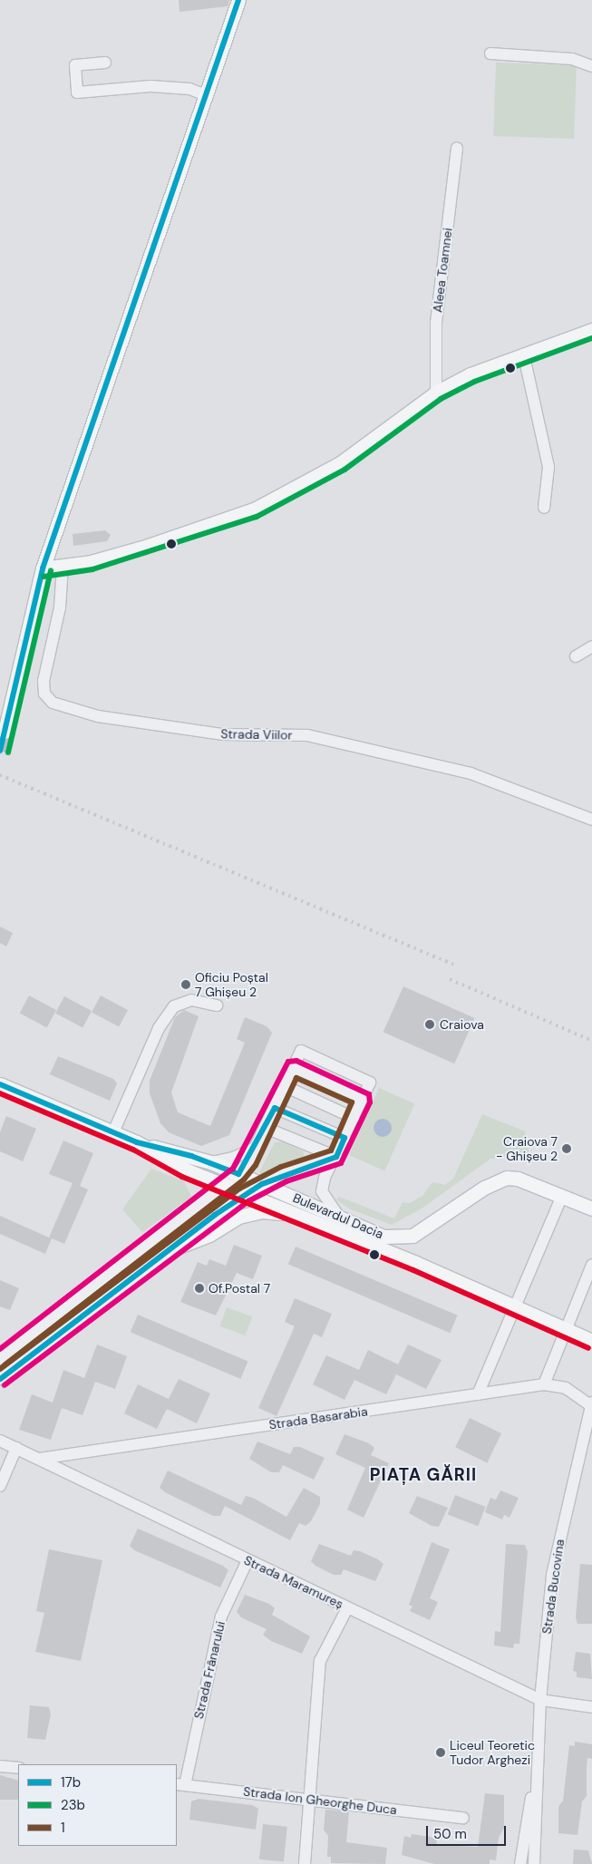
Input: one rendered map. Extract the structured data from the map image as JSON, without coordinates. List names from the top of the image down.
{
  "streets": {
    "main road": ["Bulevardul Dacia"],
    "street": [
      "Aleea Toamnei",
      "Strada Viilor",
      "Strada Basarabia",
      "Strada Maramureș",
      "Strada Bucovina",
      "Strada Frânarului",
      "Strada Ion Gheorghe Duca"
    ]
  },
  "crossings": [
    ["Strada Basarabia", "Strada Maramureș"],
    ["Strada Basarabia", "Strada Bucovina"],
    ["Strada Maramureș", "Strada Bucovina"],
    ["Strada Maramureș", "Strada Frânarului"],
    ["Strada Frânarului", "Strada Ion Gheorghe Duca"]
  ],
  "districts": ["PIAȚA GĂRII"],
  "places": [
    "Oficiu Poștal 7 Ghișeu 2",
    "Craiova",
    "Craiova 7 - Ghișeu 2",
    "Of.Postal 7",
    "Liceul Teoretic Tudor Arghezi"
  ],
  "lines": ["transit line 17b", "transit line 23b", "transit line 1"],
  "legend": ["17b", "23b", "1"],
  "scale_bar": "50 m"
}
